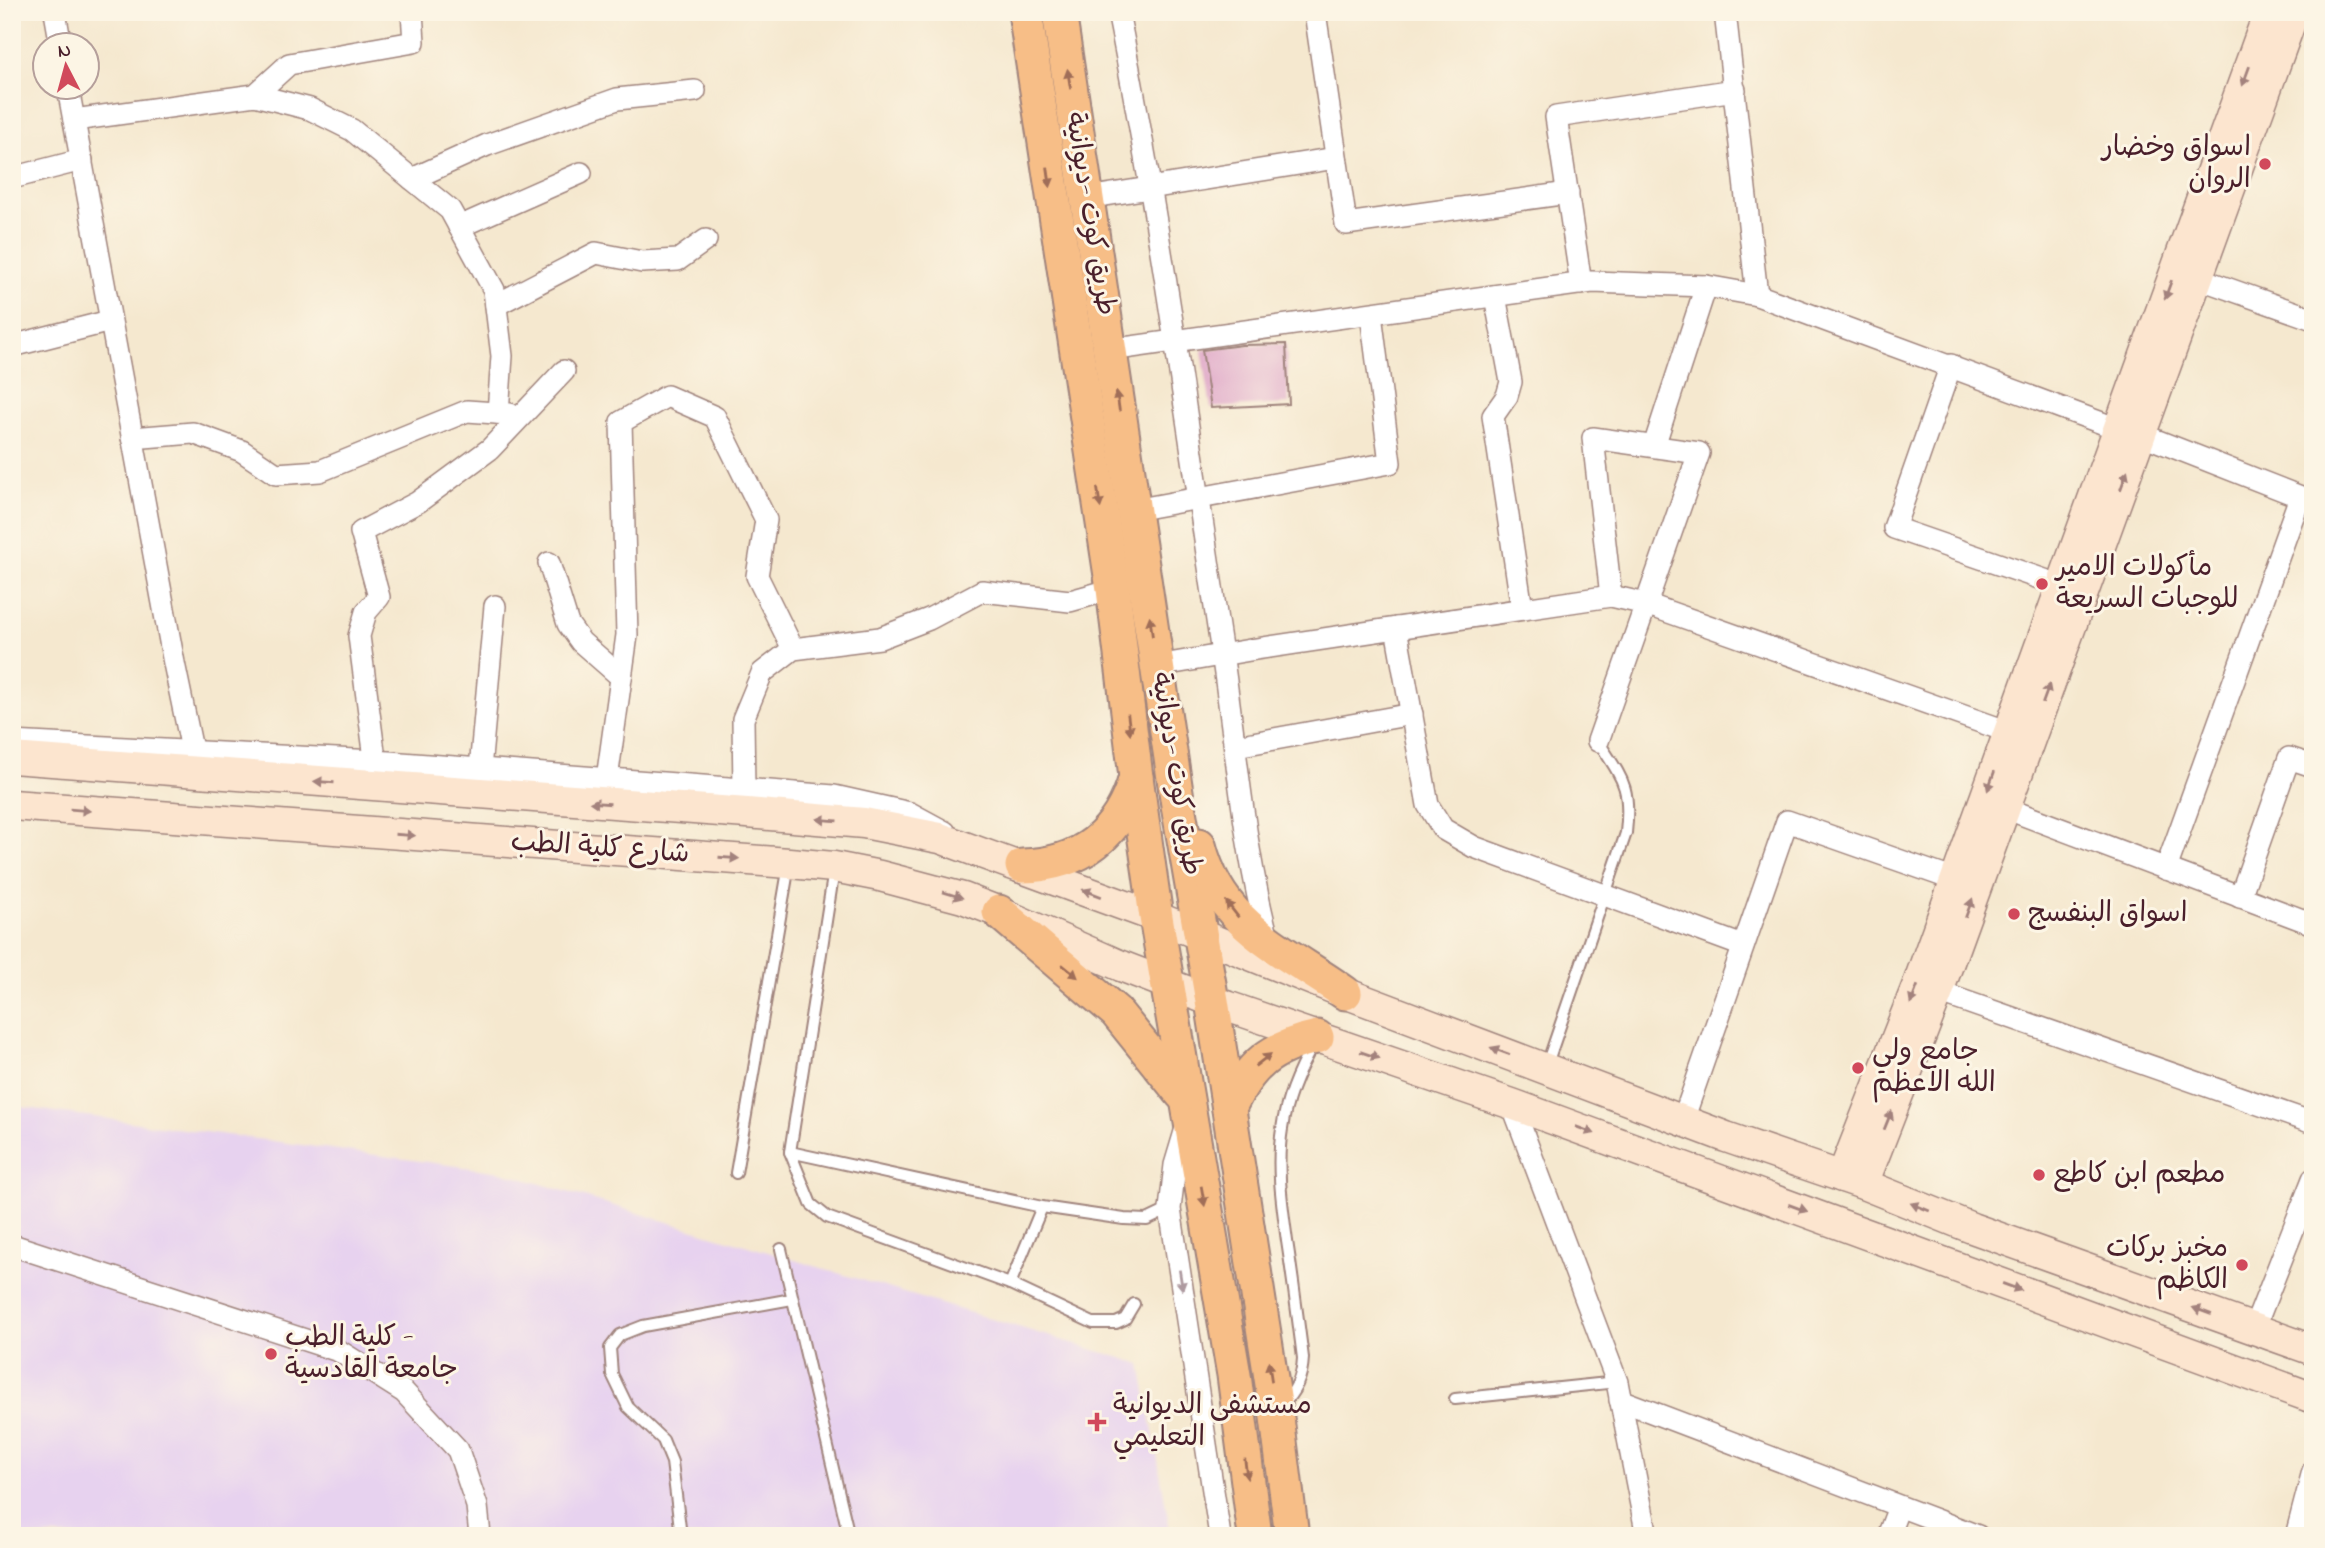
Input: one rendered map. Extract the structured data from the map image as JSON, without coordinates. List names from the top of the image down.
{
  "streets": {
    "main road": ["طريق كوت -ديوانية", "شارع كلية الطب"]
  },
  "crossings": [
    ["طريق كوت -ديوانية", "شارع كلية الطب"]
  ],
  "places": {
    "other": [
      "اسواق وخضار الروان",
      "مأكولات الامير للوجبات السريعة",
      "اسواق البنفسج",
      "جامع ولي الله الاعظم",
      "مطعم ابن كاطع",
      "مخبز بركات الكاظم",
      "كلية الطب - جامعة القادسية"
    ],
    "health": ["مستشفى الديوانية التعليمي"]
  },
  "north": "top"
}
